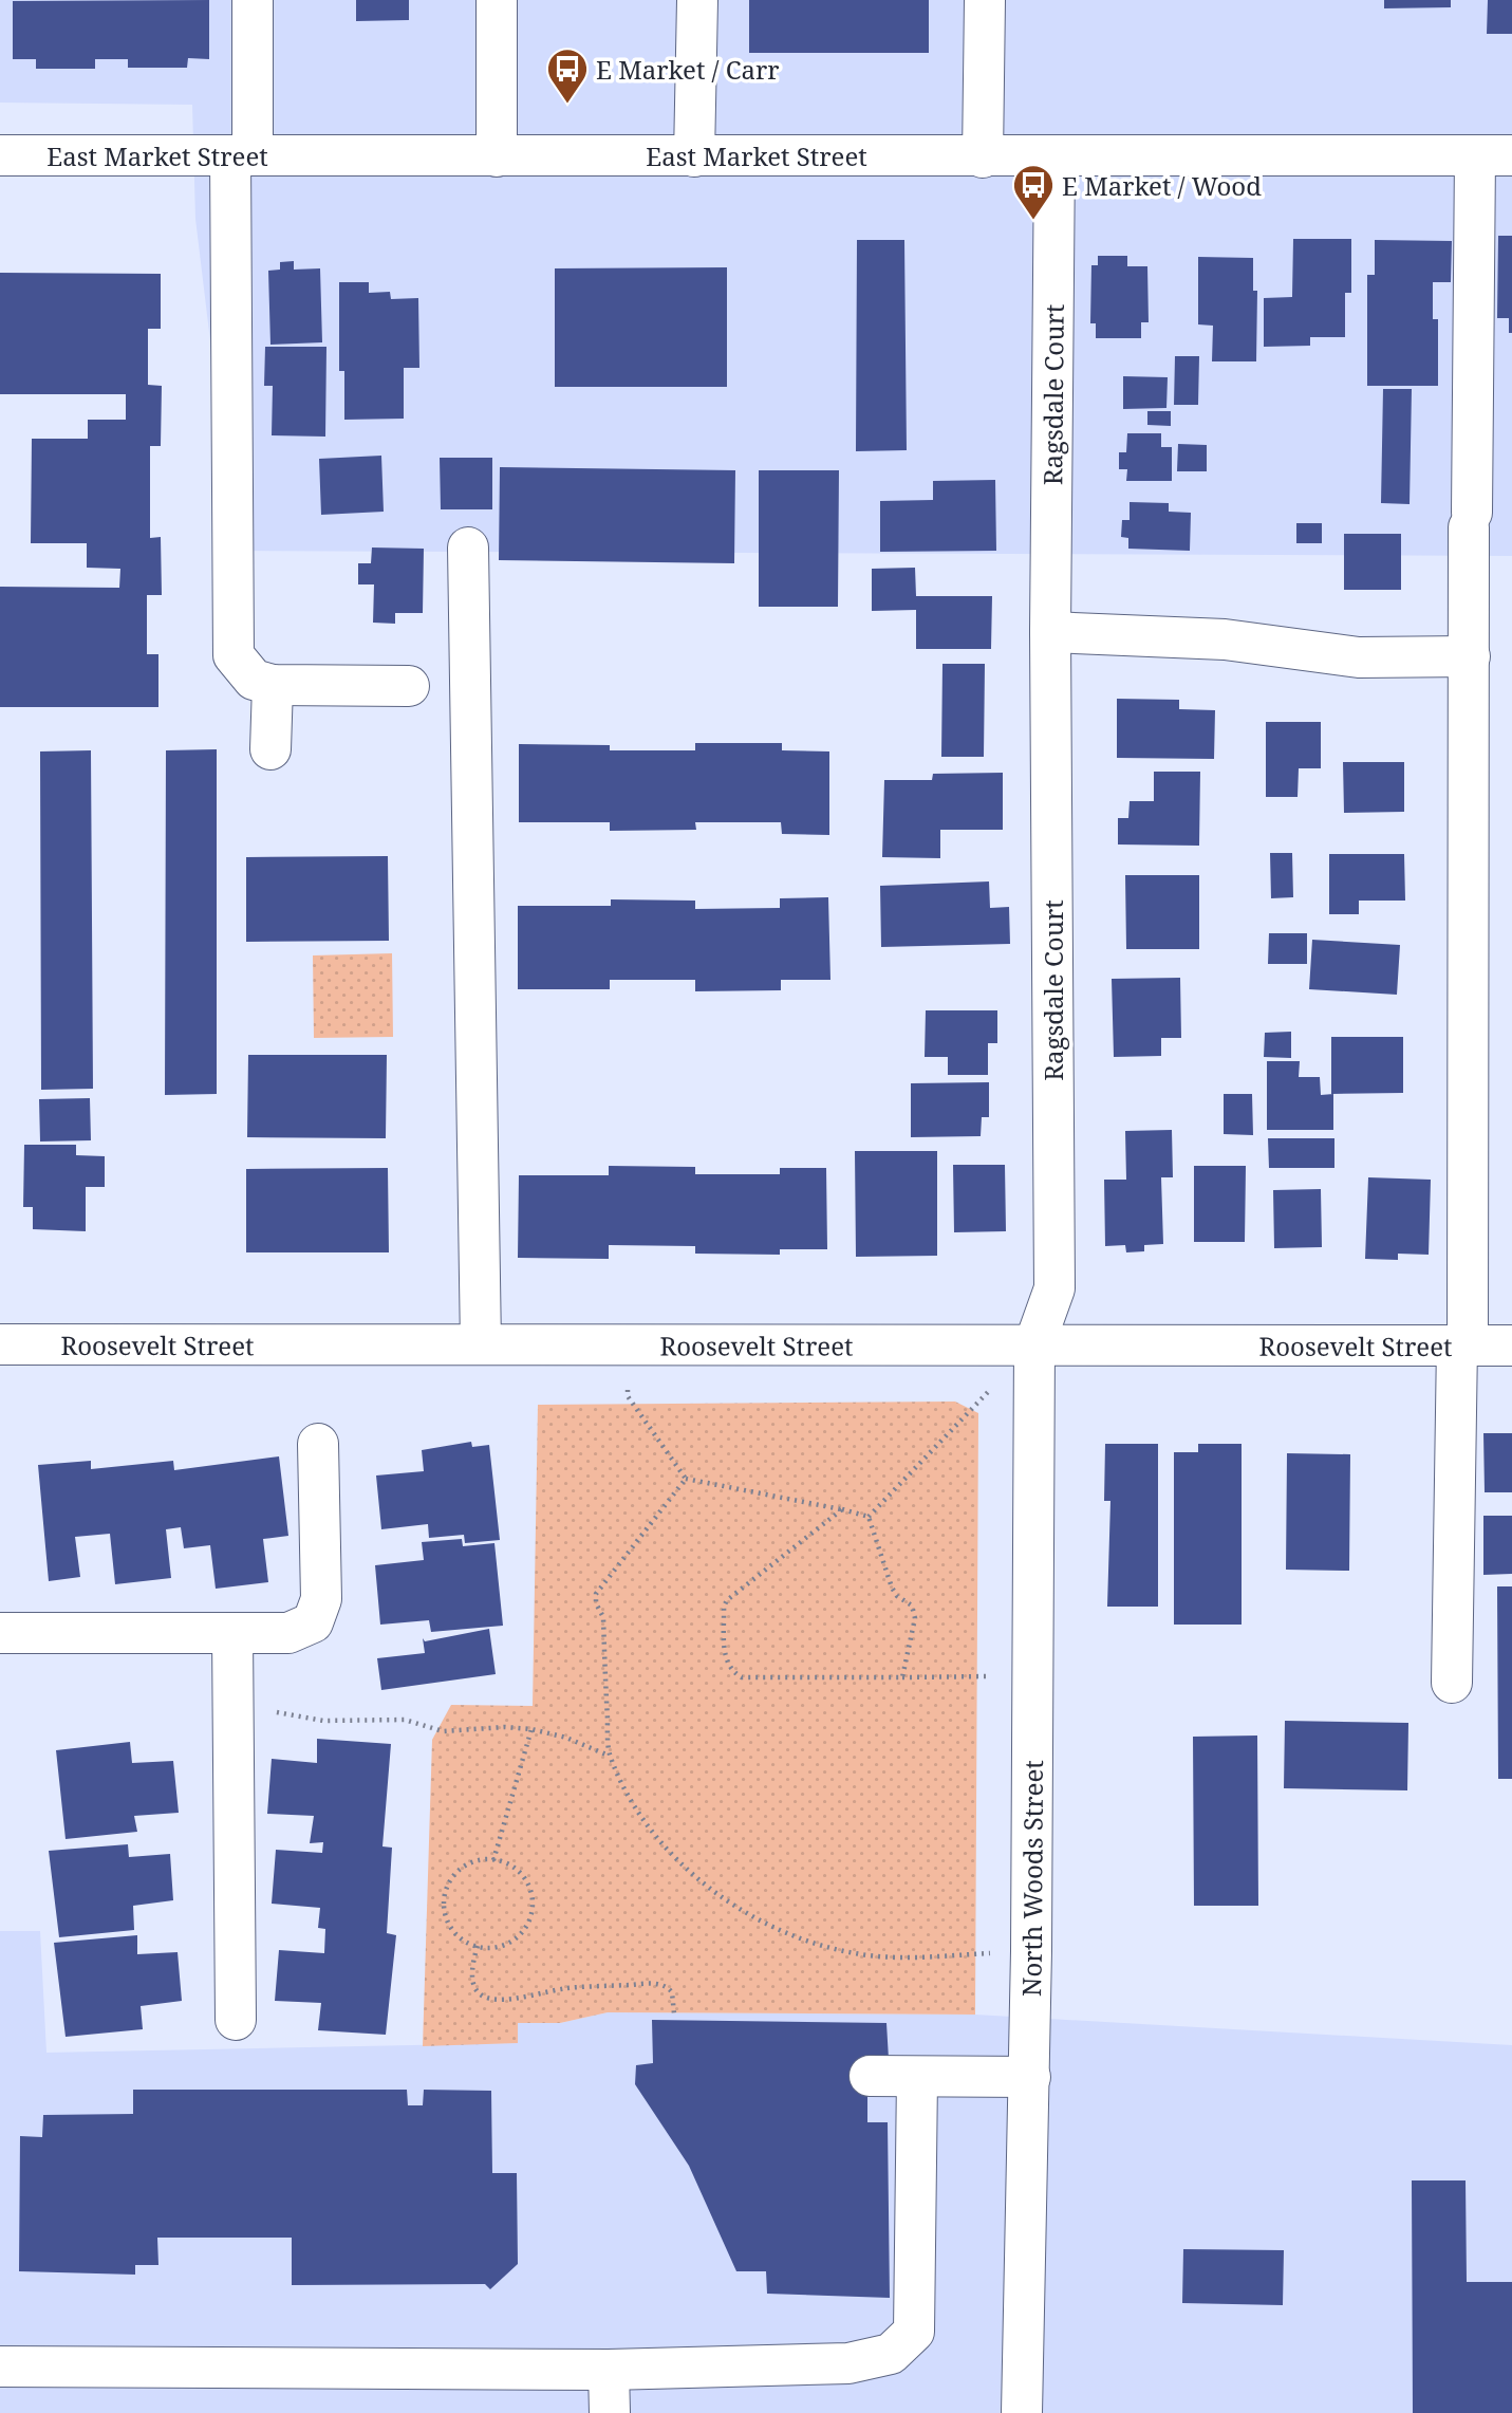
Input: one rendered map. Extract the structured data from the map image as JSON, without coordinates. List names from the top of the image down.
{
  "streets": {
    "street": [
      "East Market Street",
      "Ragsdale Court",
      "Roosevelt Street",
      "North Woods Street"
    ]
  },
  "crossings": [
    ["East Market Street", "Ragsdale Court"],
    ["Ragsdale Court", "Roosevelt Street"],
    ["Ragsdale Court", "North Woods Street"],
    ["Roosevelt Street", "North Woods Street"]
  ],
  "places": {
    "bus stop": ["E Market / Carr", "E Market / Wood"]
  }
}
